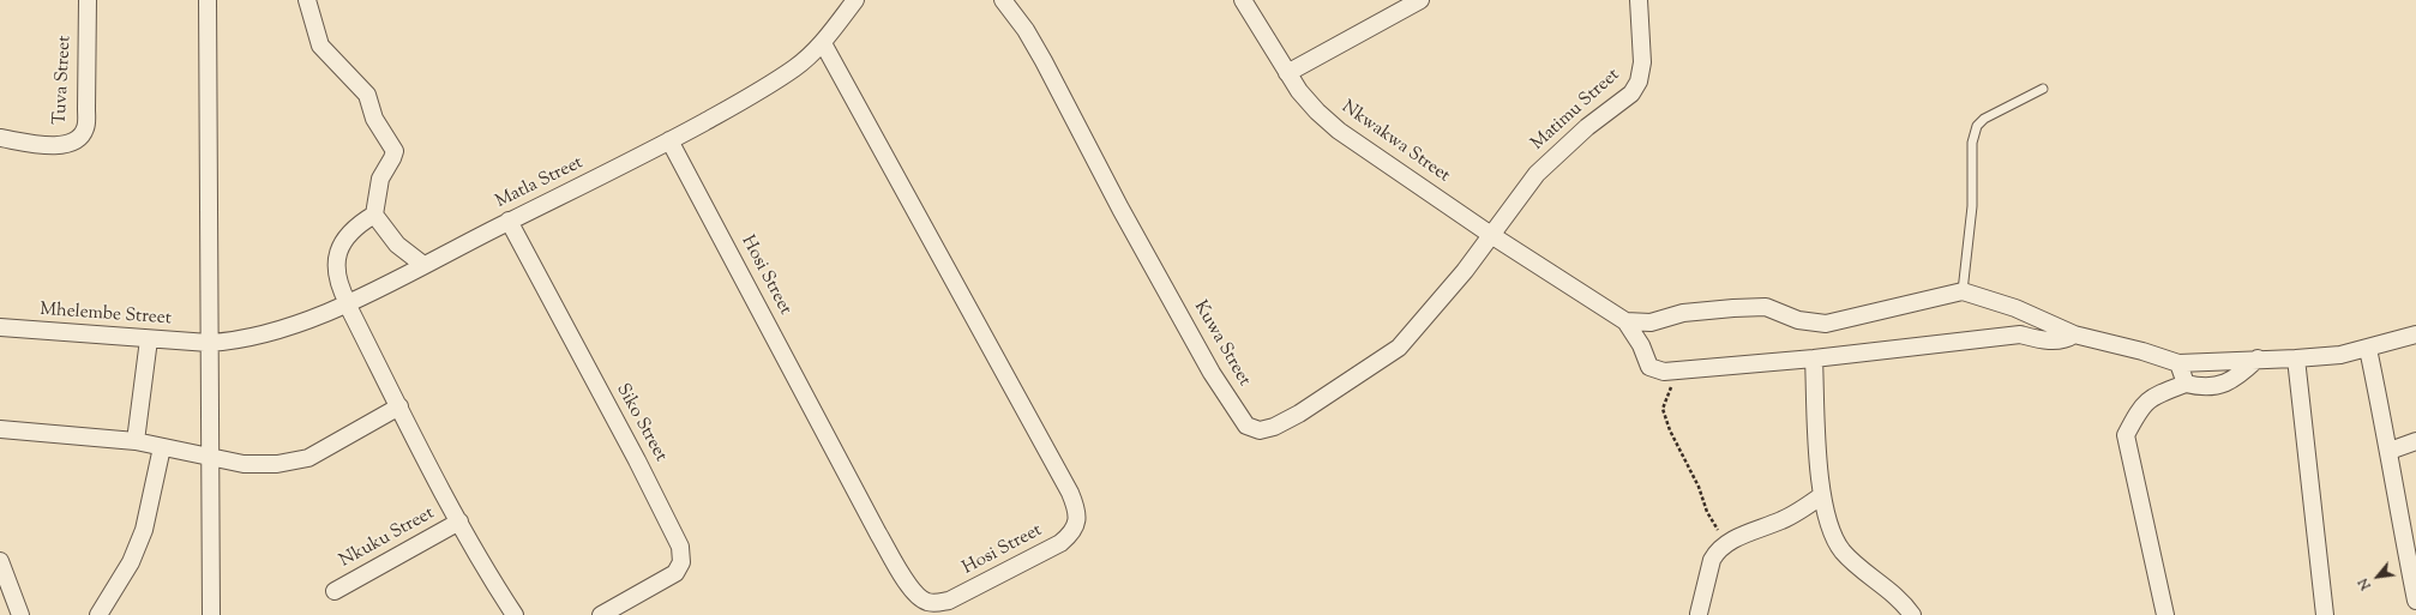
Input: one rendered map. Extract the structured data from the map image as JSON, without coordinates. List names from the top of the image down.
{
  "streets": {
    "street": [
      "Tuva Street",
      "Matimu Street",
      "Nkwakwa Street",
      "Matla Street",
      "Hosi Street",
      "Mhelembe Street",
      "Kuwa Street",
      "Siko Street",
      "Nkuku Street"
    ]
  },
  "crossings": [
    ["Matimu Street", "Nkwakwa Street"],
    ["Matimu Street", "Kuwa Street"],
    ["Nkwakwa Street", "Kuwa Street"],
    ["Matla Street", "Hosi Street"],
    ["Matla Street", "Mhelembe Street"],
    ["Matla Street", "Siko Street"]
  ],
  "north": "bottom left"
}
